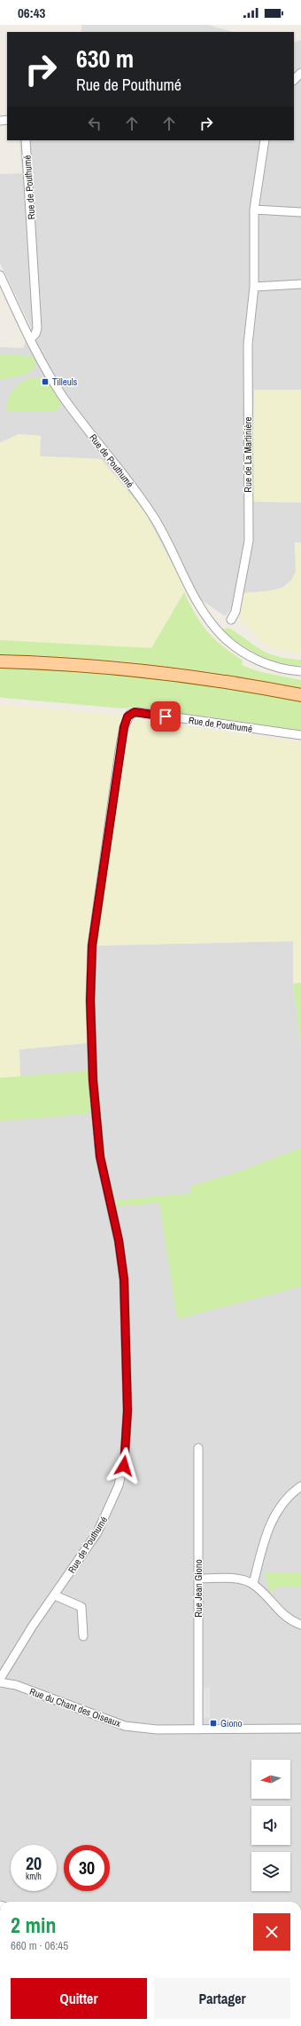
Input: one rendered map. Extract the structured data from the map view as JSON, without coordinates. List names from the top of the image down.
{
  "streets": {
    "street": [
      "Rue de Pouthumé",
      "Rue de La Martinière",
      "Rue Jean Giono",
      "Rue du Chant des Oiseaux"
    ]
  },
  "crossings": [
    ["Rue Jean Giono", "Rue du Chant des Oiseaux"]
  ],
  "places": {
    "transit": ["Tilleuls", "Giono"]
  },
  "north": "left",
  "page": {
    "status": "06:43",
    "turn": ["630 m", "Rue de Pouthumé"],
    "speed": "20 km/h",
    "limit": "30",
    "heading": ["2 min", "660 m · 06:45"],
    "buttons": ["Quitter", "Partager"]
  }
}
